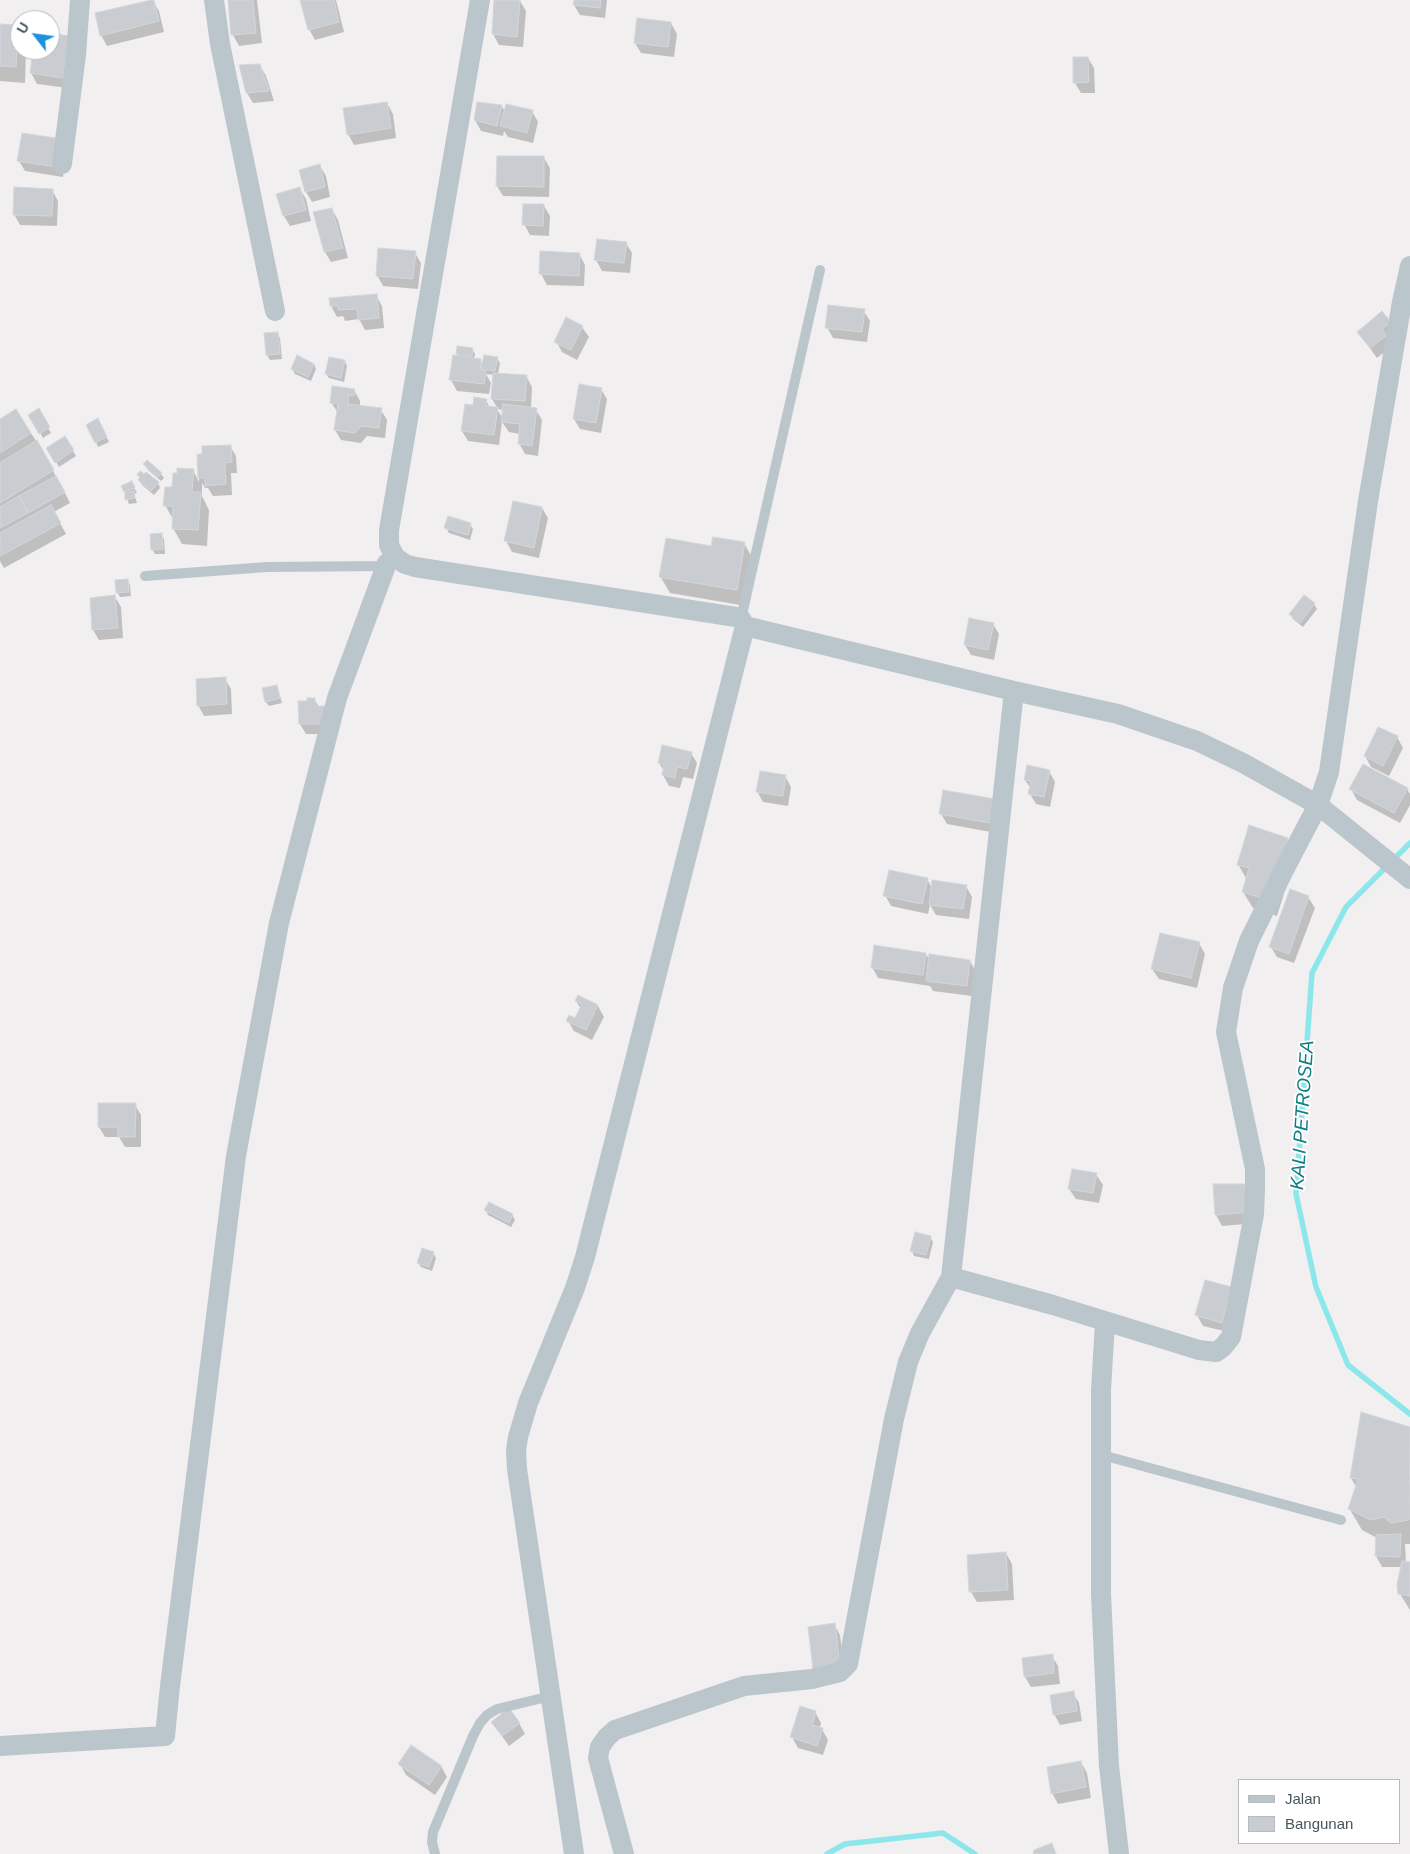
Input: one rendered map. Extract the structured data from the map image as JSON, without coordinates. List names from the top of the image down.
{
  "water": ["KALI PETROSEA"],
  "legend": ["Jalan", "Bangunan"],
  "north": "top left"
}
